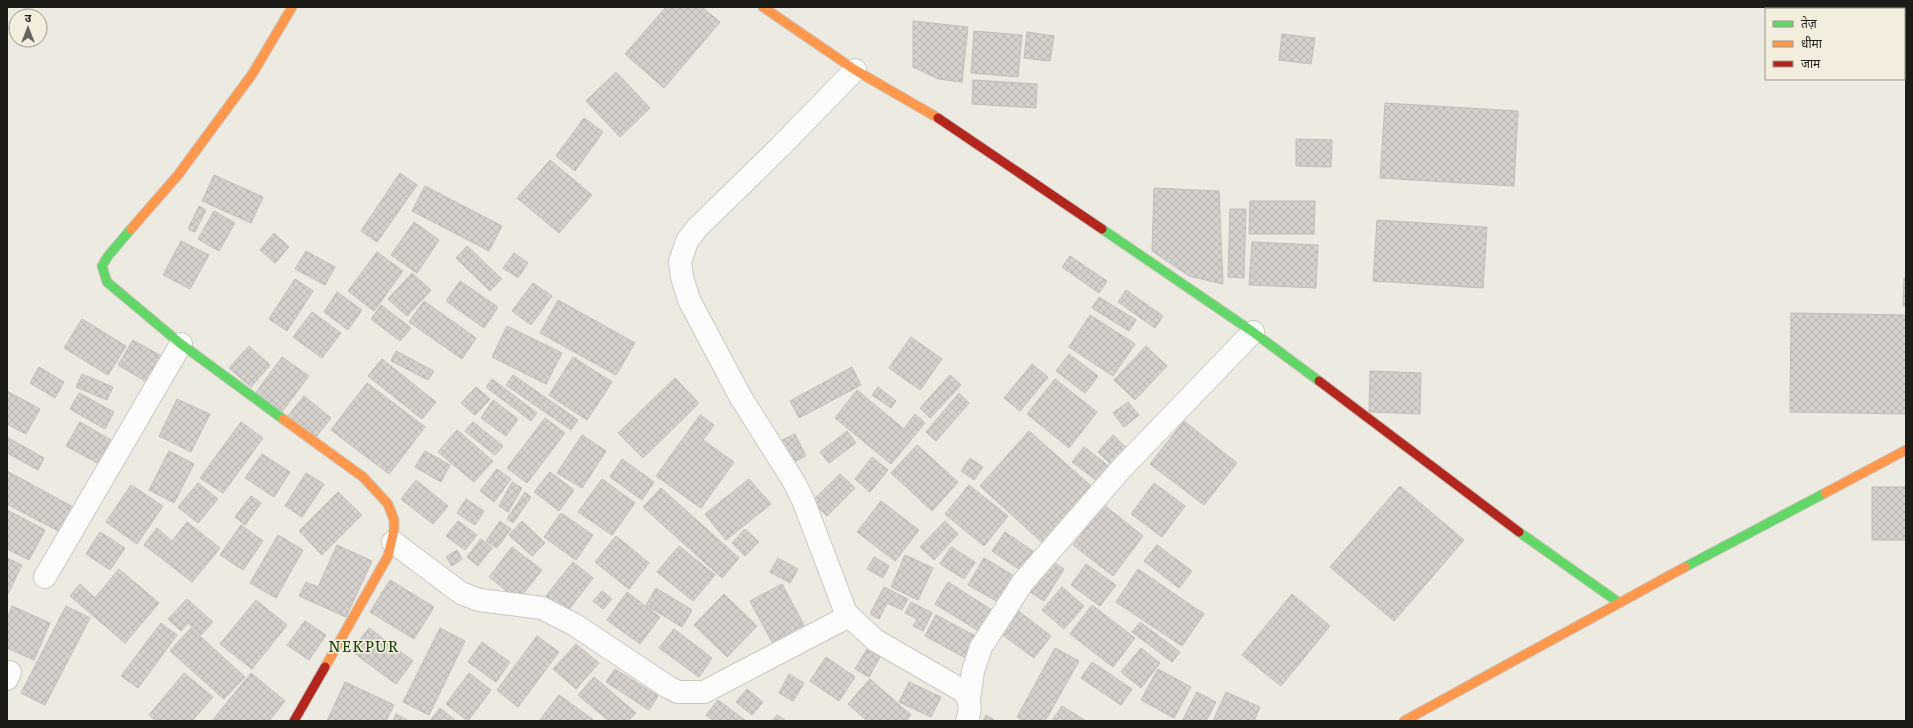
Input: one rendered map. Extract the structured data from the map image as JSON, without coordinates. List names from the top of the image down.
{
  "districts": ["NEKPUR"],
  "legend": ["तेज़", "धीमा", "जाम"],
  "north": "top"
}
